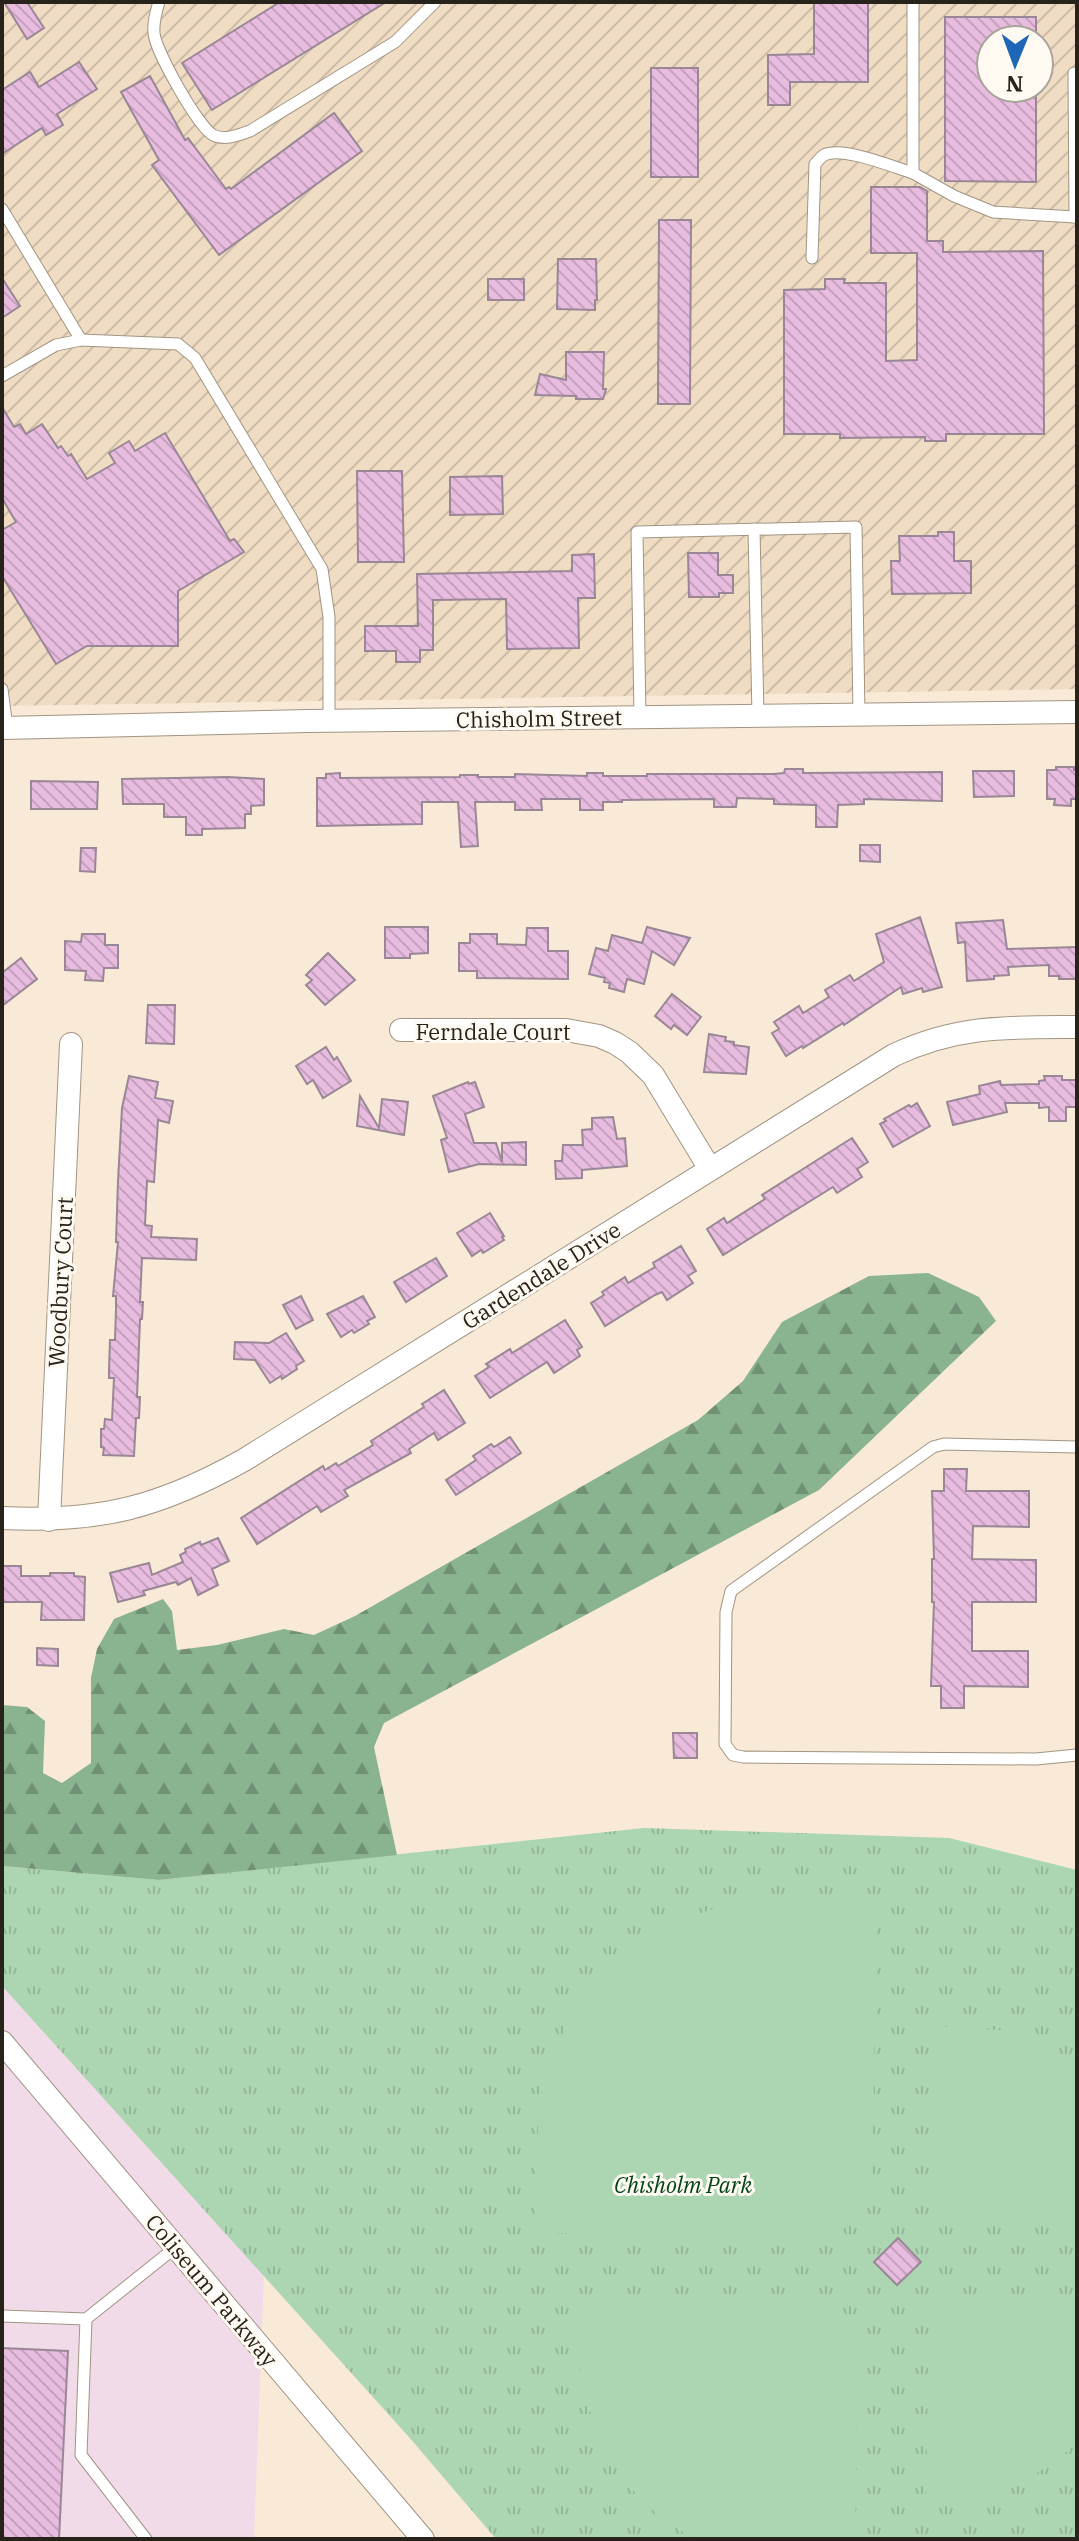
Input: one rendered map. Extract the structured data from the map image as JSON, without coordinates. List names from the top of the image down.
{
  "streets": {
    "street": [
      "Chisholm Street",
      "Ferndale Court",
      "Gardendale Drive",
      "Woodbury Court",
      "Coliseum Parkway"
    ]
  },
  "crossings": [
    ["Ferndale Court", "Gardendale Drive"],
    ["Gardendale Drive", "Woodbury Court"]
  ],
  "parks": ["Chisholm Park"],
  "north": "bottom"
}
